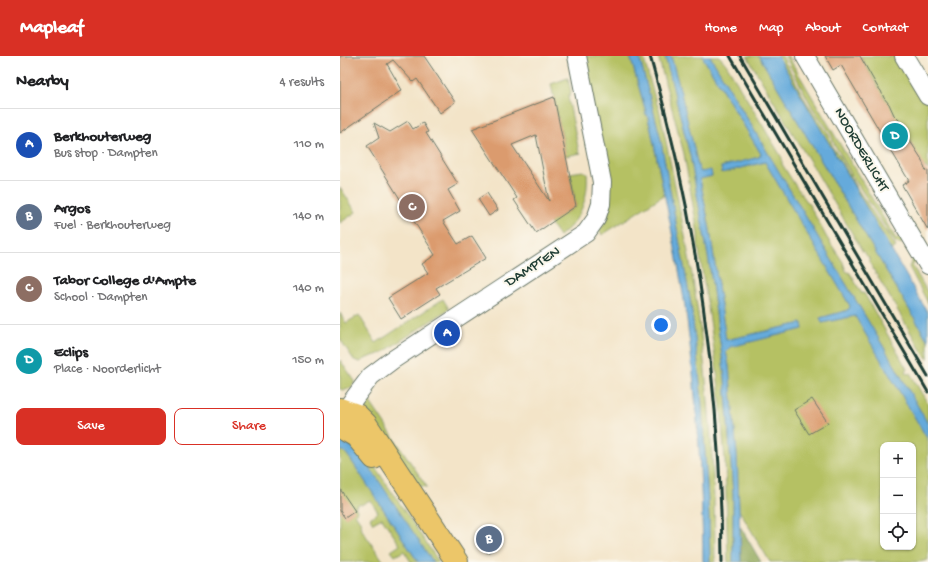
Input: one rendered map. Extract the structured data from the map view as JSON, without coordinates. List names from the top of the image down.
{
  "streets": {
    "street": ["NOORDERLICHT", "DAMPTEN"]
  },
  "page": {
    "header": "Mapleaf",
    "nav": [
      "Home",
      "Map",
      "About",
      "Contact"
    ],
    "heading": ["Nearby", "4 results"],
    "list": [
      {
        "mark": "A",
        "name": "Berkhouterweg",
        "note": "Bus stop · Dampten",
        "value": "110 m"
      },
      {
        "mark": "B",
        "name": "Argos",
        "note": "Fuel · Berkhouterweg",
        "value": "140 m"
      },
      {
        "mark": "C",
        "name": "Tabor College d'Ampte",
        "note": "School · Dampten",
        "value": "140 m"
      },
      {
        "mark": "D",
        "name": "Eclips",
        "note": "Place · Noorderlicht",
        "value": "150 m"
      }
    ],
    "pins": [
      "D",
      "C",
      "A",
      "B"
    ],
    "buttons": ["Save", "Share"],
    "map_buttons": ["+", "−"]
  }
}
